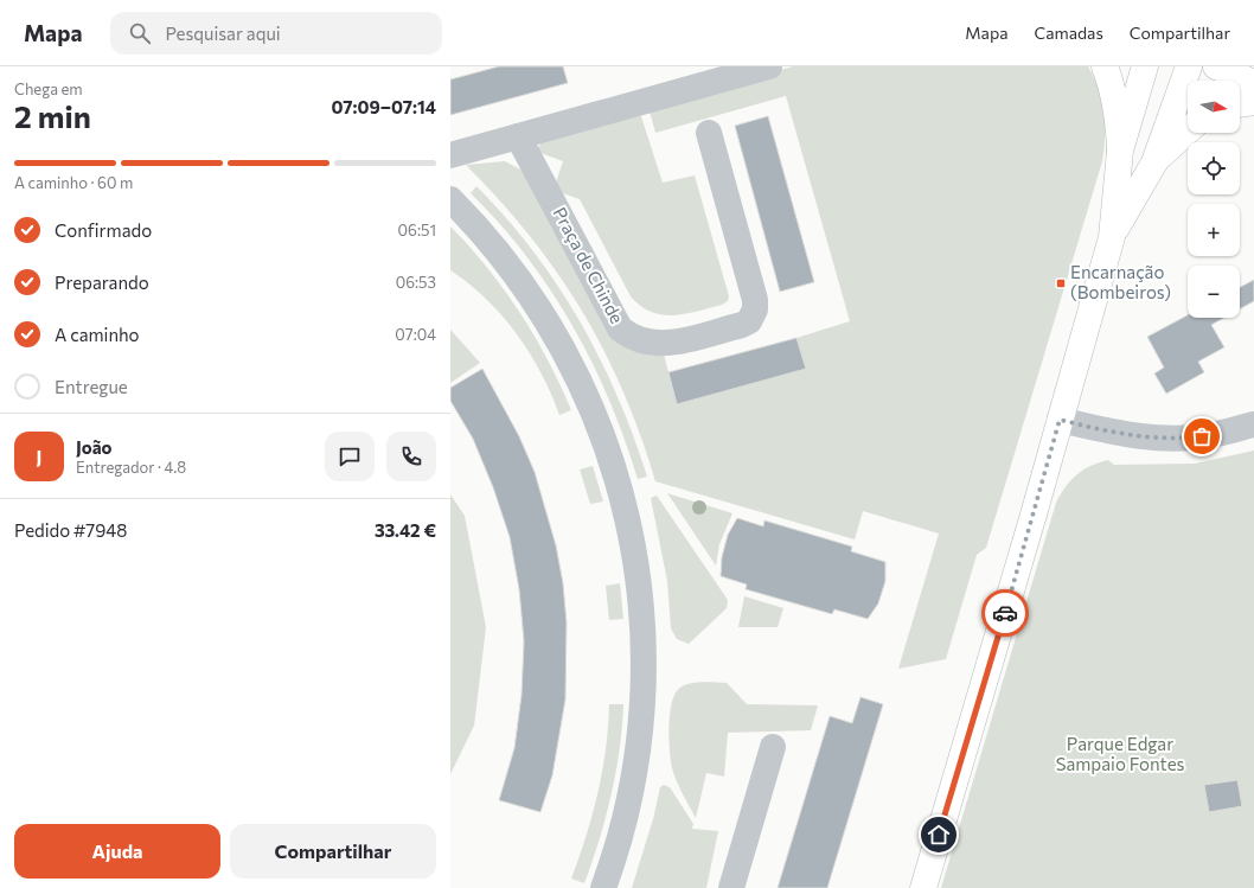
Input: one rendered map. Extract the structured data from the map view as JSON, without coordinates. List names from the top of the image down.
{
  "streets": {
    "street": ["Praça de Chinde"]
  },
  "parks": ["Parque Edgar Sampaio Fontes"],
  "places": {
    "transit": ["Encarnação (Bombeiros)"]
  },
  "north": "right",
  "page": {
    "header": "Mapa",
    "search": "Pesquisar aqui",
    "nav": ["Mapa", "Camadas", "Compartilhar"],
    "heading": ["2 min", "Chega em", "07:09–07:14"],
    "panel": [
      "João",
      "Entregador · 4.8",
      "Pedido #7948",
      "33.42 €"
    ],
    "map_buttons": ["+", "−"],
    "bar": "A caminho · 60 m",
    "list": [
      ["Confirmado", "06:51"],
      ["Preparando", "06:53"],
      ["A caminho", "07:04"],
      "Entregue"
    ],
    "round": "J",
    "buttons": ["Ajuda", "Compartilhar"]
  }
}
